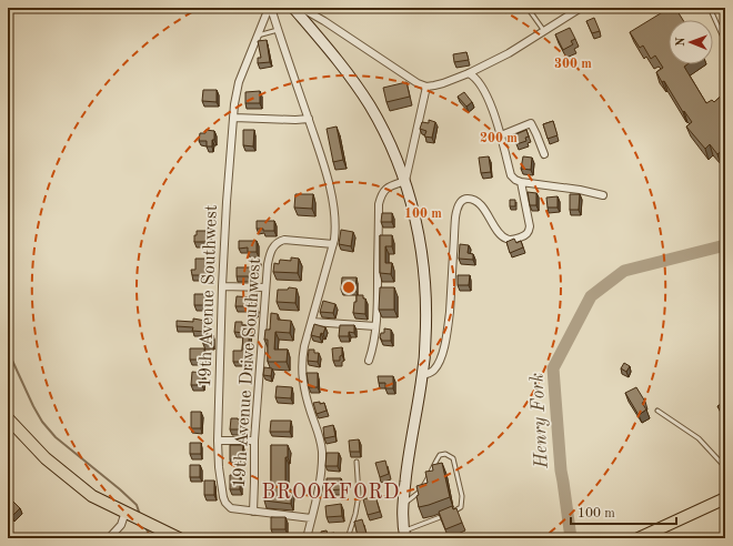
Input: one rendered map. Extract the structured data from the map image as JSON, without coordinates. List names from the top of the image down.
{
  "streets": {
    "street": ["19th Avenue Southwest", "19th Avenue Drive Southwest"]
  },
  "crossings": [
    ["19th Avenue Southwest", "19th Avenue Drive Southwest"]
  ],
  "districts": ["BROOKFORD"],
  "water": ["Henry Fork"],
  "scale_bar": "100 m",
  "north": "left",
  "rings": ["300 m", "200 m", "100 m"]
}
